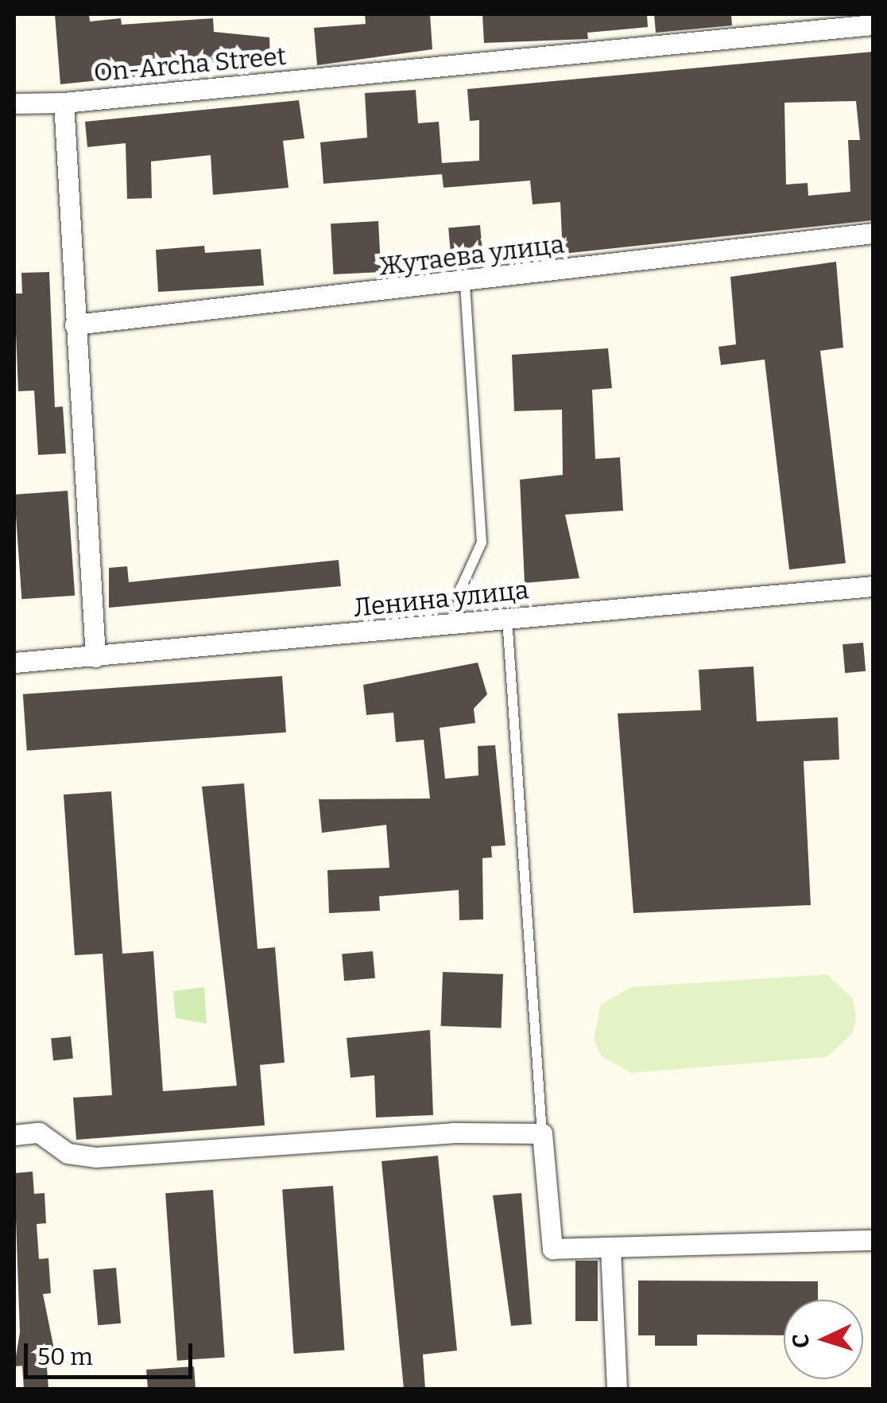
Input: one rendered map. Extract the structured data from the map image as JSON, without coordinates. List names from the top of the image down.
{
  "streets": {
    "street": ["On-Archa Street", "Жутаева улица", "Ленина улица"]
  },
  "crossings": [
    ["On-Archa Street", "Жутаева улица"],
    ["On-Archa Street", "Ленина улица"]
  ],
  "scale_bar": "50 m",
  "north": "left"
}
